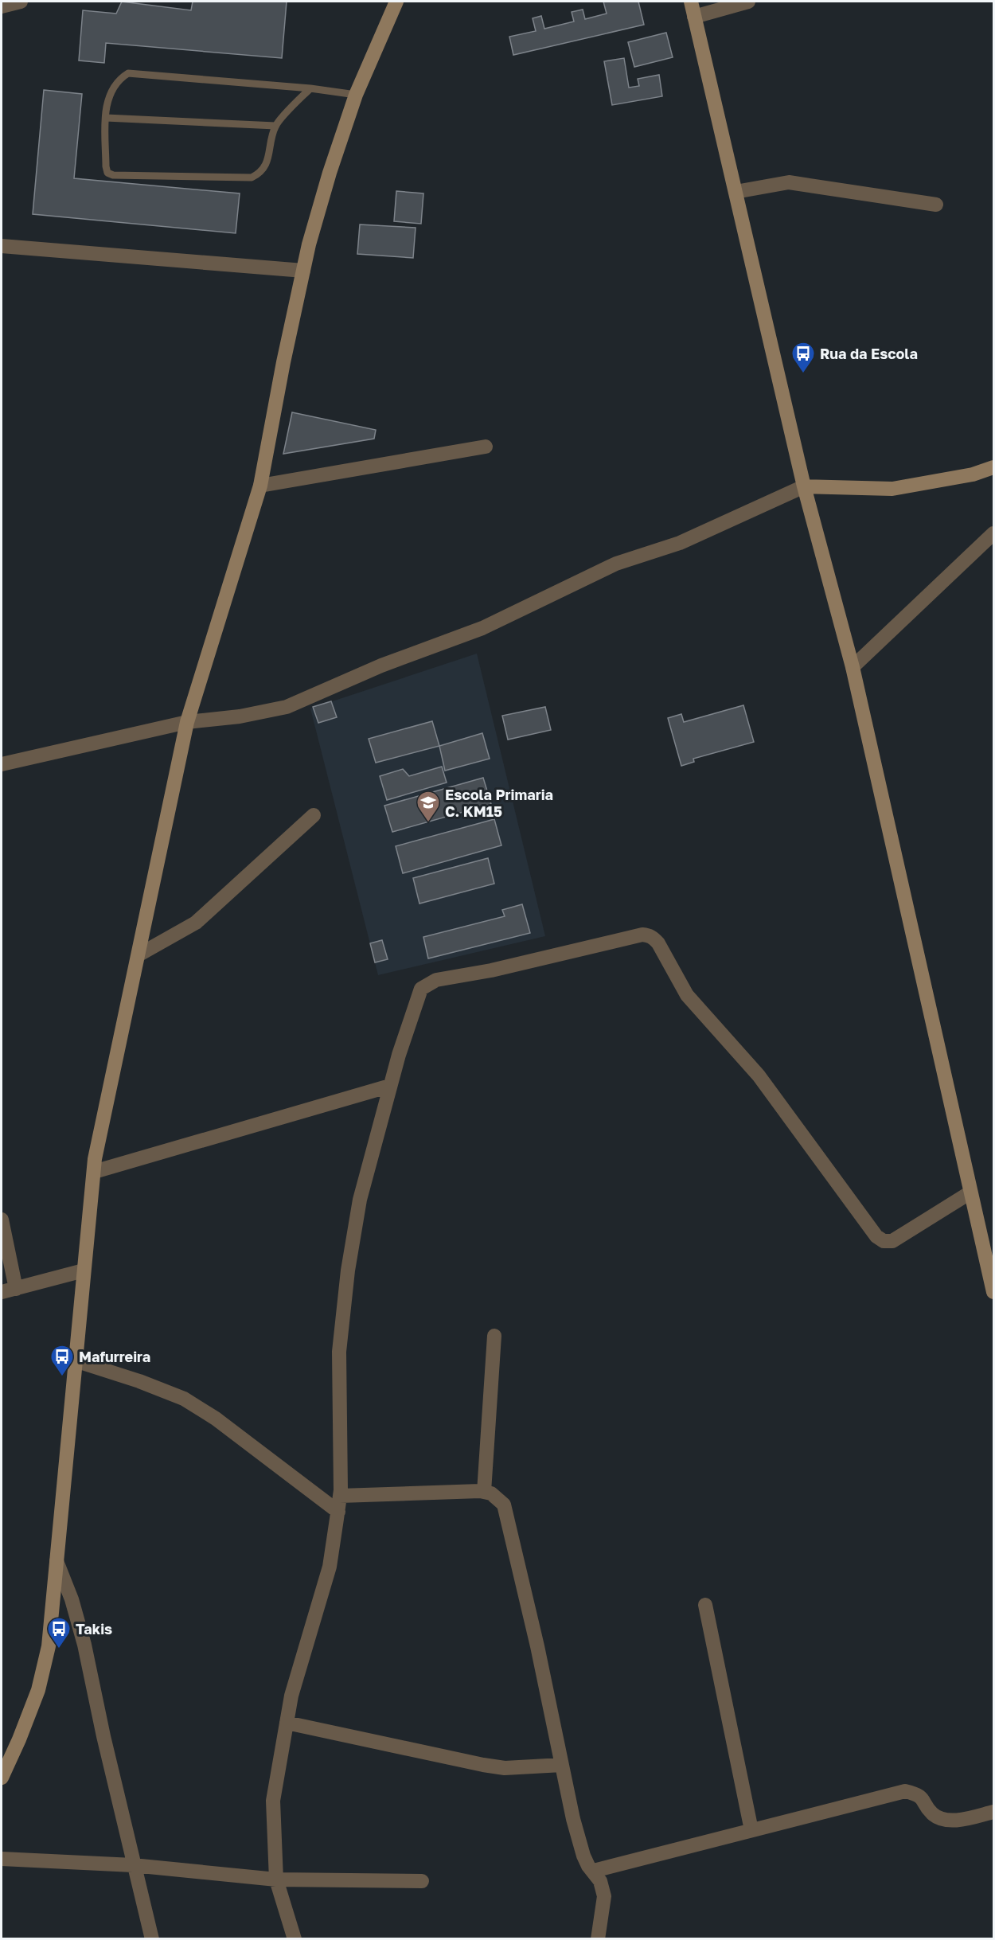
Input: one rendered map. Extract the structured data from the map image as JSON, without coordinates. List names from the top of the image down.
{
  "places": {
    "bus stop": ["Rua da Escola", "Mafurreira", "Takis"],
    "school or university": ["Escola Primaria C. KM15"]
  }
}
